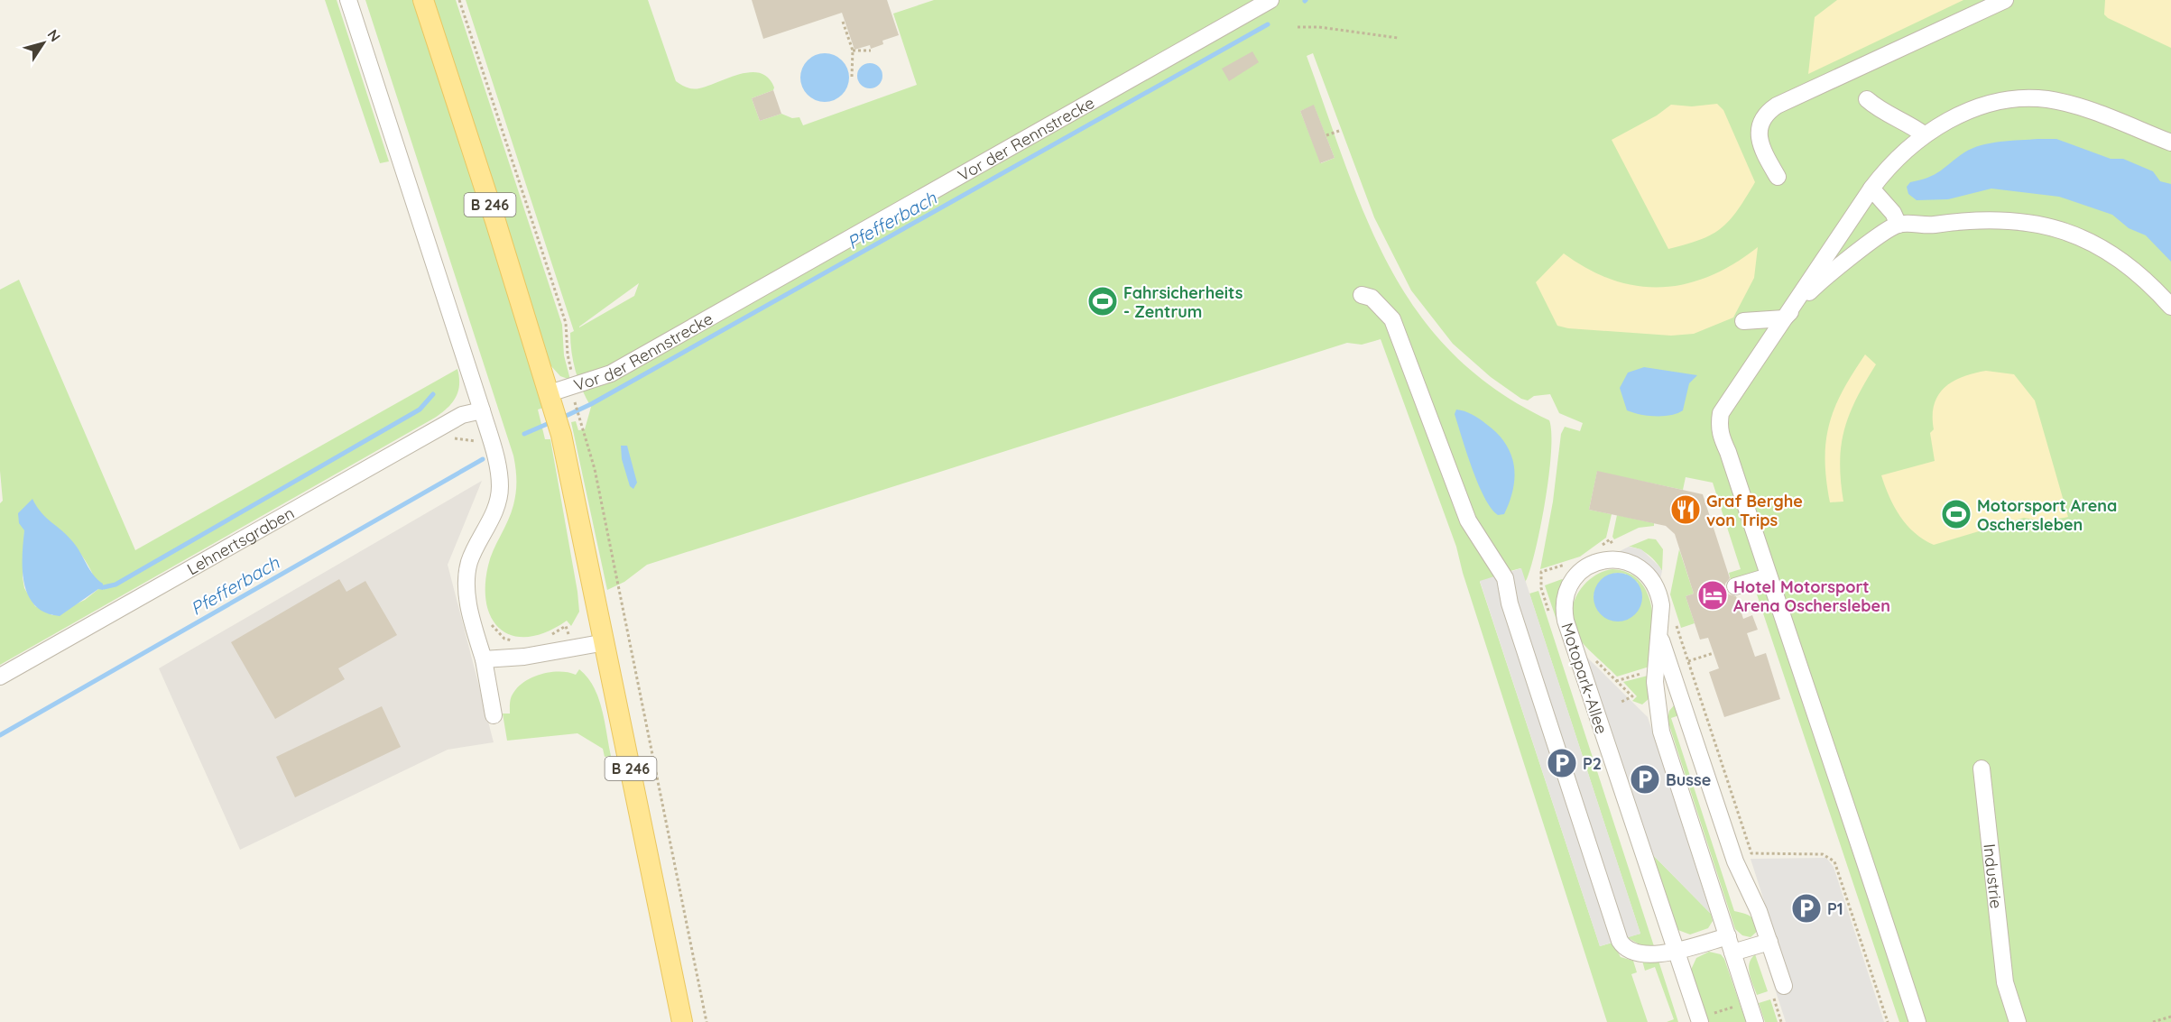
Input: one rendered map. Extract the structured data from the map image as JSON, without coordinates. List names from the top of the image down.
{
  "streets": {
    "main road": ["B 246"],
    "street": [
      "Vor der Rennstrecke",
      "Lehnertsgraben",
      "Motopark-Allee",
      "Industrie"
    ]
  },
  "crossings": [
    ["Vor der Rennstrecke", "B 246"]
  ],
  "water": ["Pfefferbach"],
  "places": {
    "sports": ["Fahrsicherheits - Zentrum", "Motorsport Arena Oschersleben"],
    "restaurant": ["Graf Berghe von Trips"],
    "hotel": ["Hotel Motorsport Arena Oschersleben"],
    "parking": ["P2", "Busse", "P1"]
  },
  "north": "top right"
}
